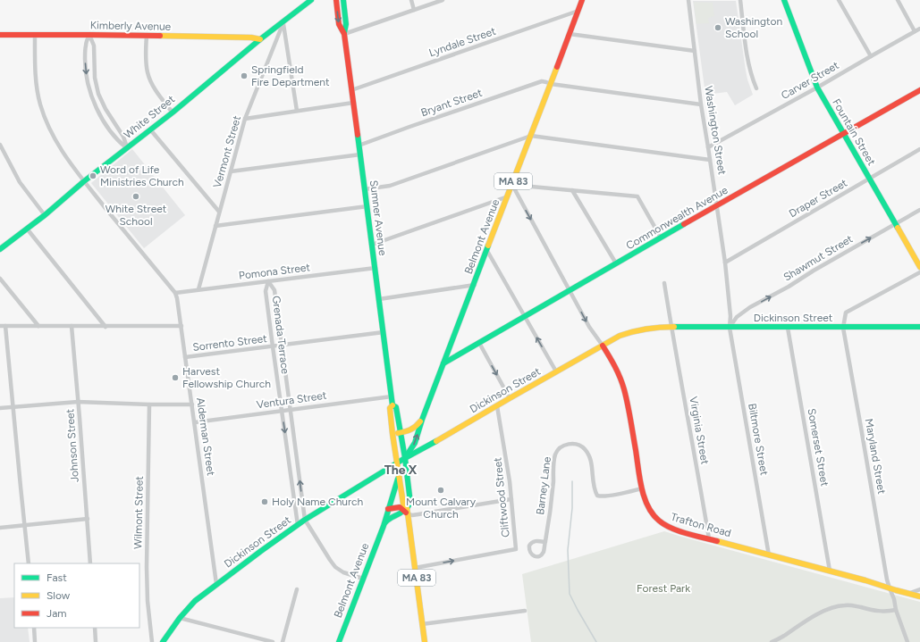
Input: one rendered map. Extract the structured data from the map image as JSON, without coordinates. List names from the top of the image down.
{
  "streets": {
    "main road": [
      "Kimberly Avenue",
      "White Street",
      "Fountain Street",
      "MA 83",
      "Sumner Avenue",
      "Commonwealth Avenue",
      "Belmont Avenue",
      "Dickinson Street",
      "Trafton Road"
    ],
    "street": [
      "Lyndale Street",
      "Carver Street",
      "Bryant Street",
      "Washington Street",
      "Vermont Street",
      "Draper Street",
      "Shawmut Street",
      "Pomona Street",
      "Grenada Terrace",
      "Sorrento Street",
      "Ventura Street",
      "Virginia Street",
      "Alderman Street",
      "Biltmore Street",
      "Johnson Street",
      "Somerset Street",
      "Maryland Street",
      "Barney Lane",
      "Cliftwood Street",
      "Wilmont Street"
    ]
  },
  "crossings": [
    ["Kimberly Avenue", "White Street"],
    ["Lyndale Street", "Sumner Avenue"],
    ["Lyndale Street", "Belmont Avenue"],
    ["Carver Street", "Washington Street"],
    ["Carver Street", "Fountain Street"],
    ["Bryant Street", "Washington Street"],
    ["Bryant Street", "Sumner Avenue"],
    ["Bryant Street", "Belmont Avenue"],
    ["White Street", "Vermont Street"],
    ["Washington Street", "Draper Street"],
    ["Washington Street", "Commonwealth Avenue"],
    ["Washington Street", "Shawmut Street"],
    ["Washington Street", "Dickinson Street"],
    ["Washington Street", "Biltmore Street"],
    ["Fountain Street", "Draper Street"],
    ["Fountain Street", "Commonwealth Avenue"],
    ["Fountain Street", "Shawmut Street"],
    ["Vermont Street", "Pomona Street"],
    ["Sumner Avenue", "Belmont Avenue"],
    ["Sumner Avenue", "Pomona Street"],
    ["Sumner Avenue", "Dickinson Street"],
    ["Sumner Avenue", "Sorrento Street"],
    ["Sumner Avenue", "Ventura Street"],
    ["Sumner Avenue", "Cliftwood Street"],
    ["Commonwealth Avenue", "Belmont Avenue"],
    ["Belmont Avenue", "Dickinson Street"],
    ["Shawmut Street", "Dickinson Street"],
    ["Shawmut Street", "Biltmore Street"],
    ["Pomona Street", "Grenada Terrace"],
    ["Pomona Street", "Alderman Street"],
    ["Dickinson Street", "Grenada Terrace"],
    ["Dickinson Street", "Virginia Street"],
    ["Dickinson Street", "Alderman Street"],
    ["Dickinson Street", "Biltmore Street"],
    ["Dickinson Street", "Somerset Street"],
    ["Dickinson Street", "Maryland Street"],
    ["Dickinson Street", "Cliftwood Street"],
    ["Dickinson Street", "Trafton Road"],
    ["Grenada Terrace", "Sorrento Street"],
    ["Grenada Terrace", "Ventura Street"],
    ["Sorrento Street", "Alderman Street"],
    ["Ventura Street", "Alderman Street"],
    ["Virginia Street", "Trafton Road"],
    ["Biltmore Street", "Trafton Road"],
    ["Somerset Street", "Trafton Road"],
    ["Maryland Street", "Trafton Road"],
    ["Barney Lane", "Trafton Road"]
  ],
  "one_way": ["Shawmut Street"],
  "districts": ["The X"],
  "parks": ["Forest Park"],
  "places": [
    "Washington School",
    "Springfield Fire Department",
    "Word of Life Ministries Church",
    "White Street School",
    "Harvest Fellowship Church",
    "Mount Calvary Church",
    "Holy Name Church"
  ],
  "legend": ["Fast", "Slow", "Jam"]
}
